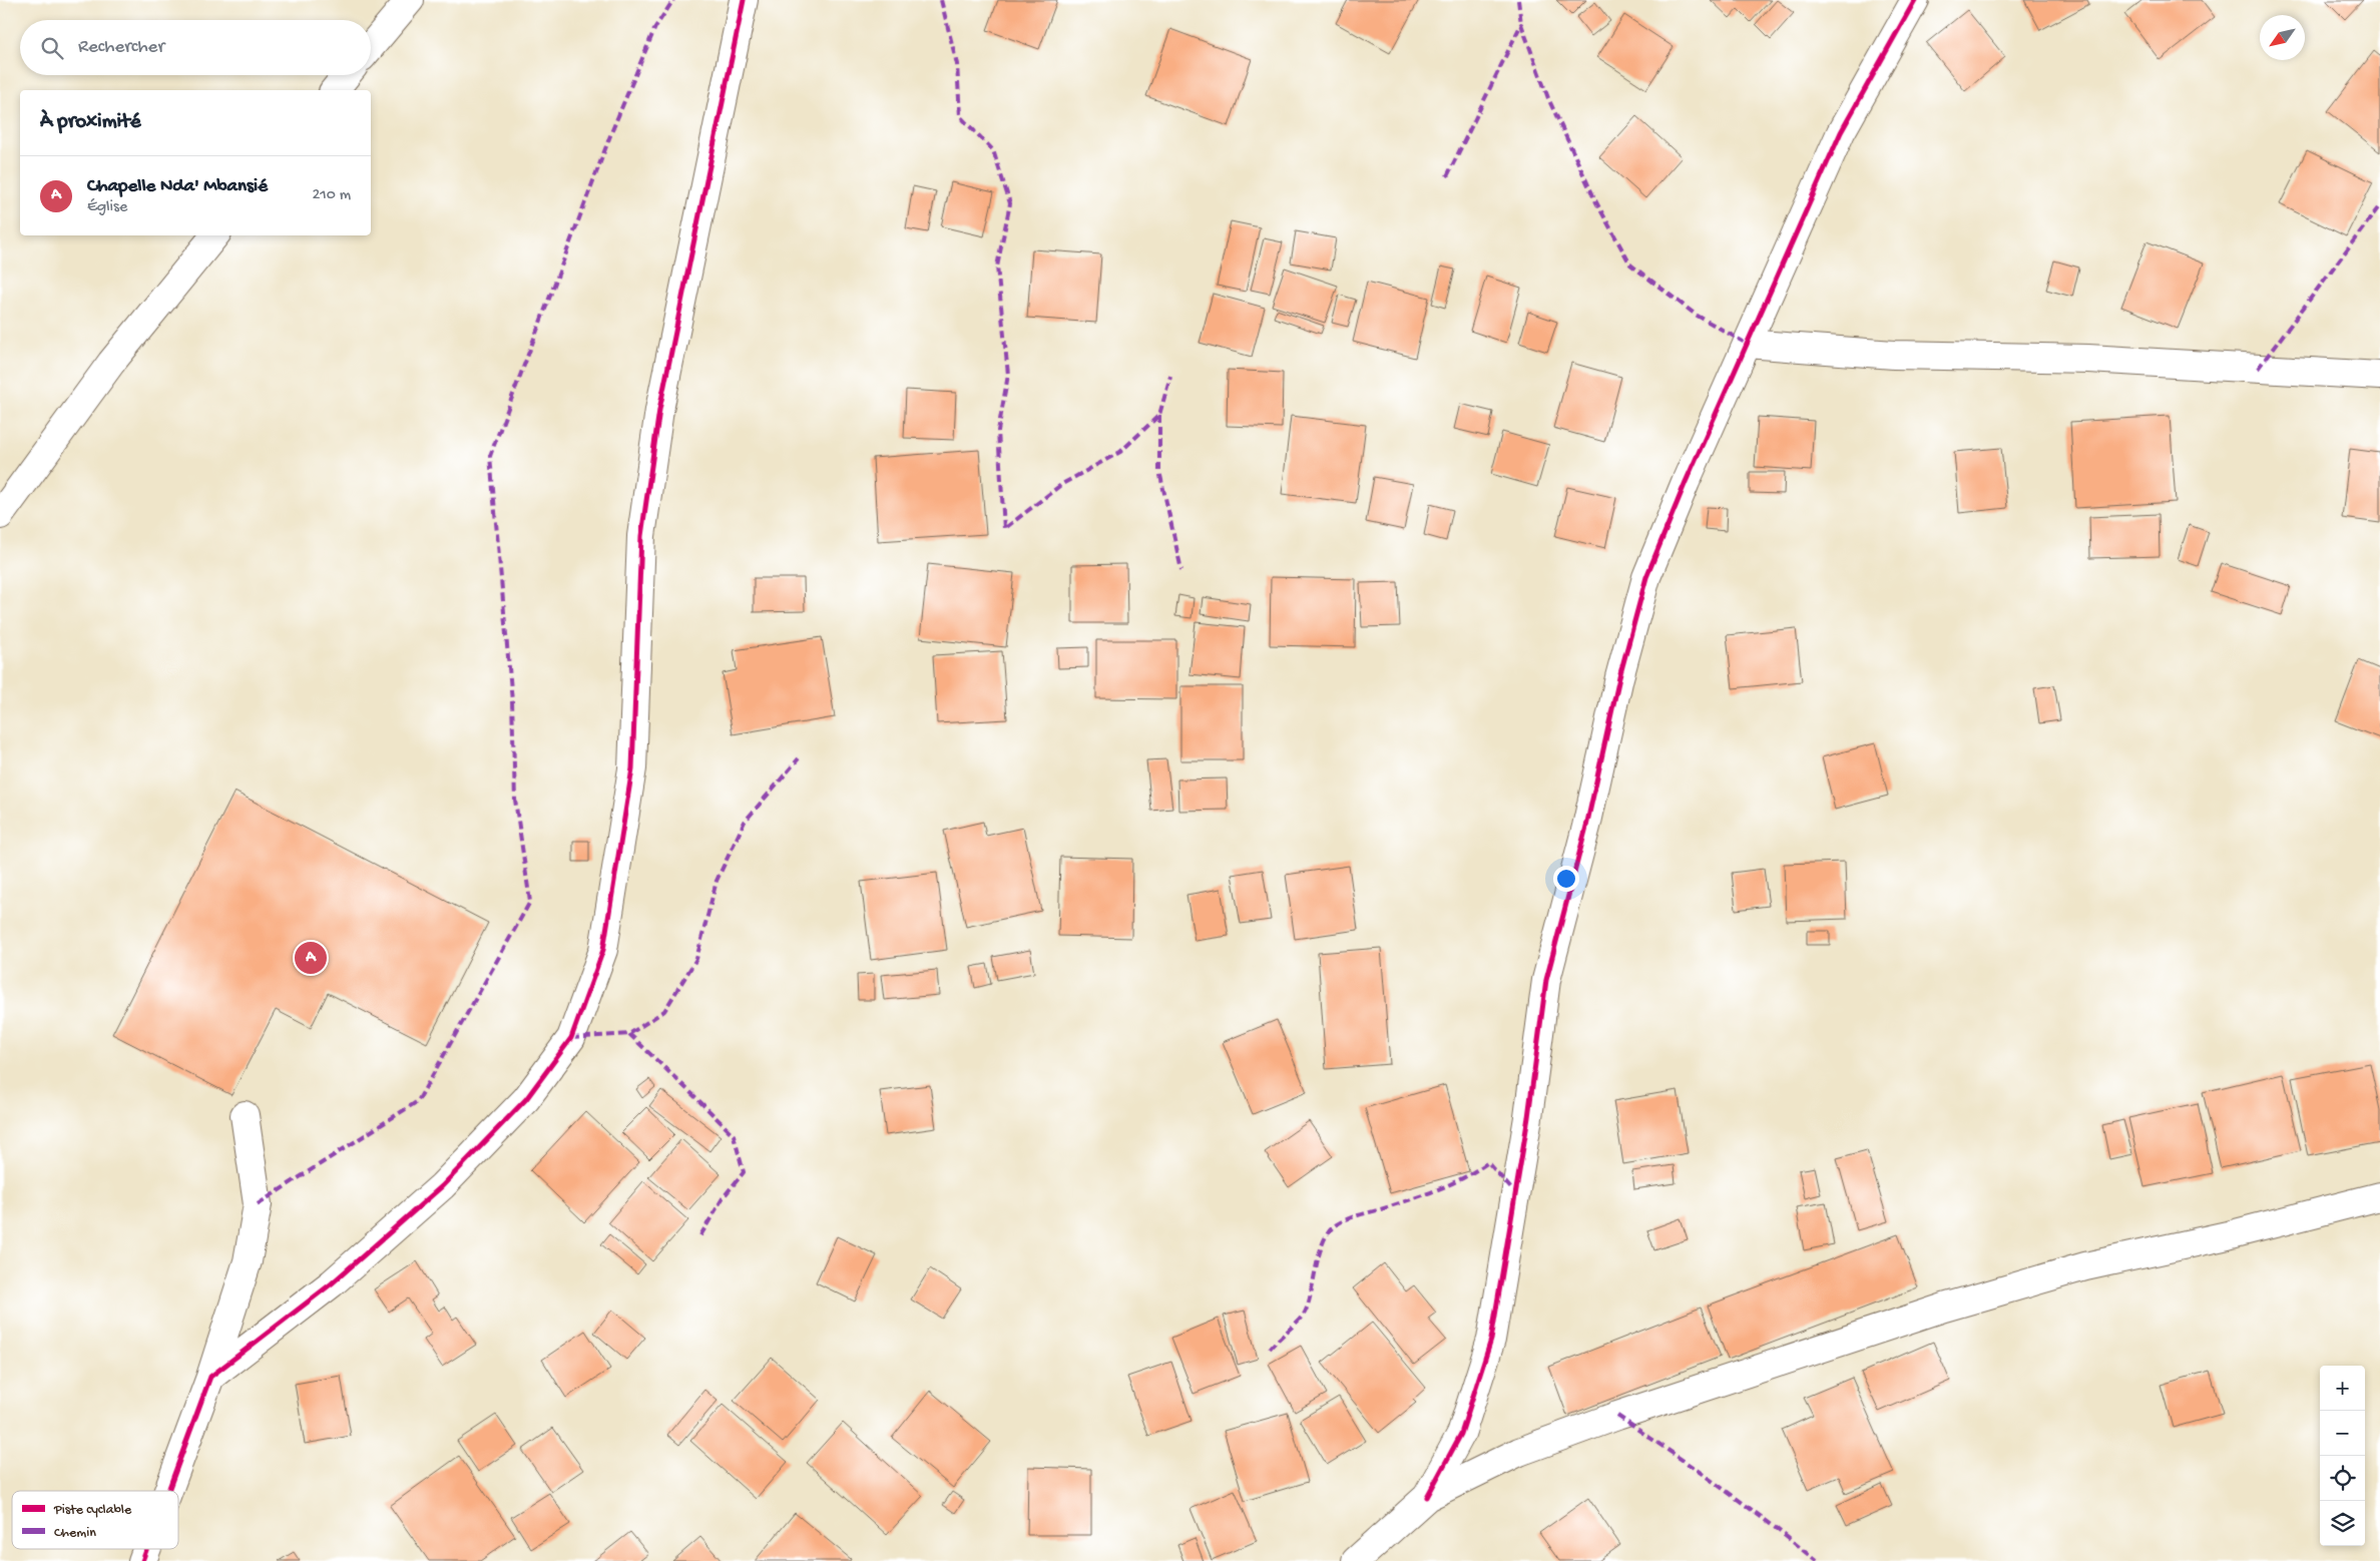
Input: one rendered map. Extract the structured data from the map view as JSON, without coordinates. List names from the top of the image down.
{
  "legend": ["Piste cyclable", "Chemin"],
  "north": "bottom left",
  "page": {
    "search": "Rechercher",
    "heading": "À proximité",
    "list": [
      {
        "mark": "A",
        "name": "Chapelle Nda' Mbansié",
        "note": "Église",
        "value": "210 m"
      }
    ],
    "pins": "A",
    "map_buttons": ["+", "−"]
  }
}
